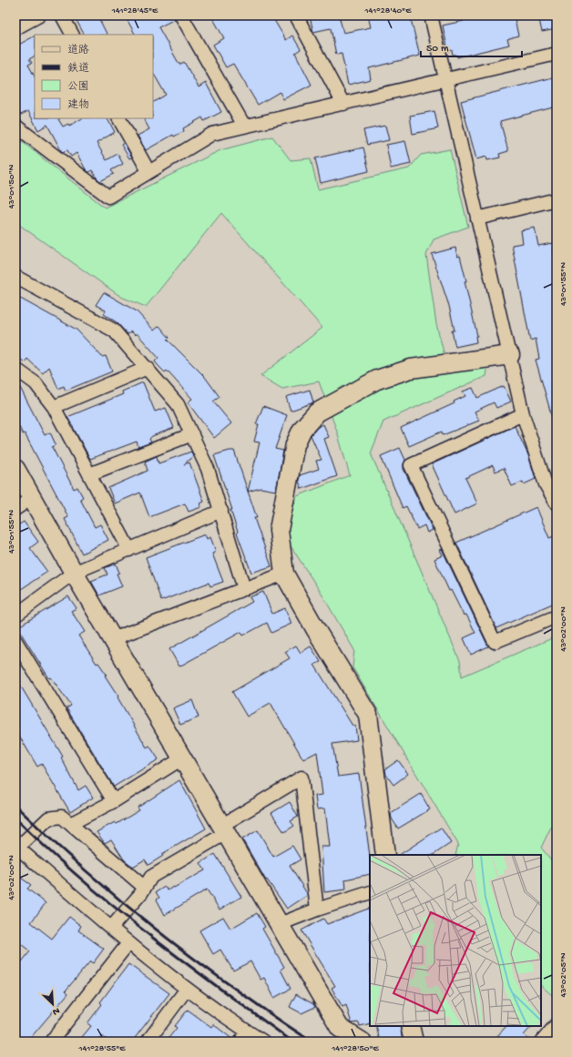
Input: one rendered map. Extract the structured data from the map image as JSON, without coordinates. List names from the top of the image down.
{
  "legend": [
    "道路",
    "鉄道",
    "公園",
    "建物"
  ],
  "scale_bar": "50 m",
  "north": "bottom right",
  "coordinates": [
    "141°28'45\"E",
    "141°28'40\"E",
    "43°01'50\"N",
    "43°01'55\"N",
    "43°02'00\"N",
    "43°02'05\"N",
    "141°28'55\"E",
    "141°28'50\"E"
  ]
}
